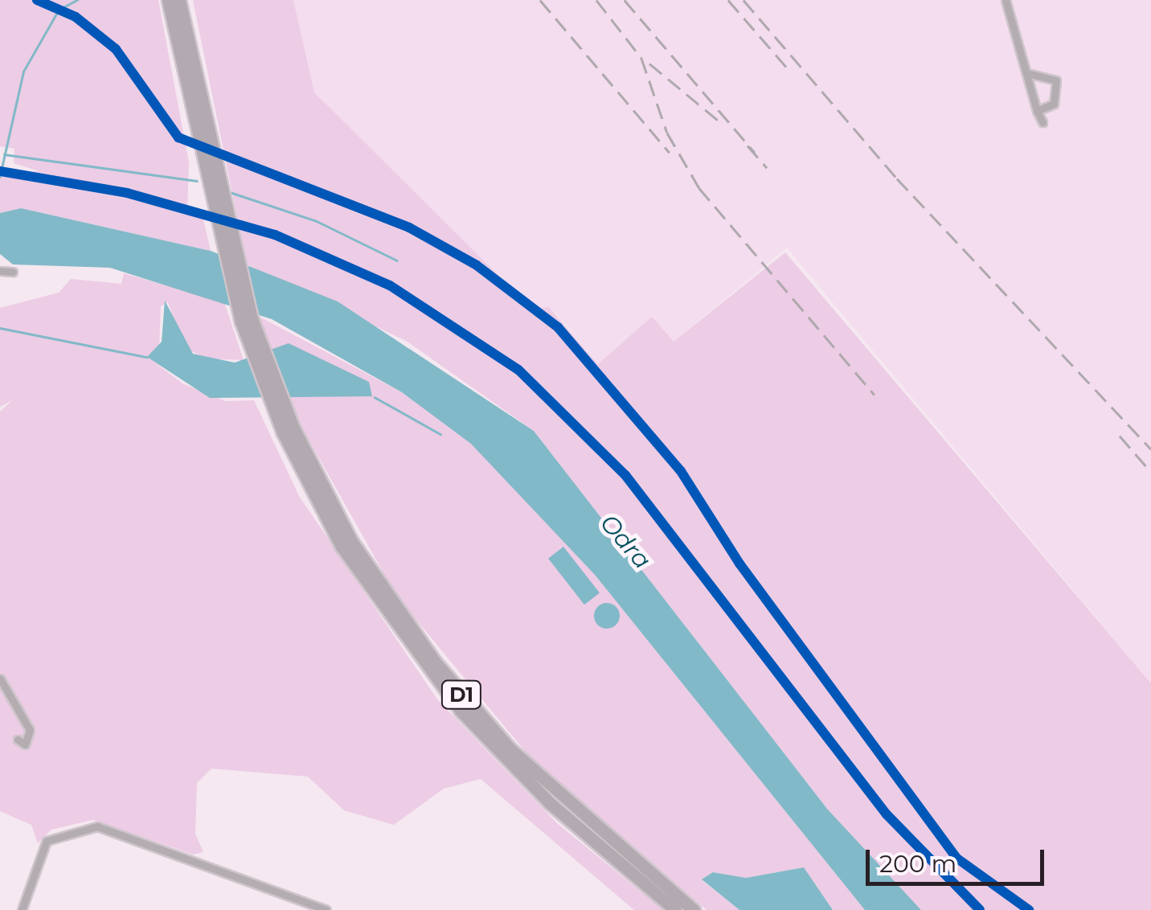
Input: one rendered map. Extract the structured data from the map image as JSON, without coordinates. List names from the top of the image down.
{
  "streets": {
    "highway": ["D1"]
  },
  "water": ["Odra"],
  "scale_bar": "200 m"
}
